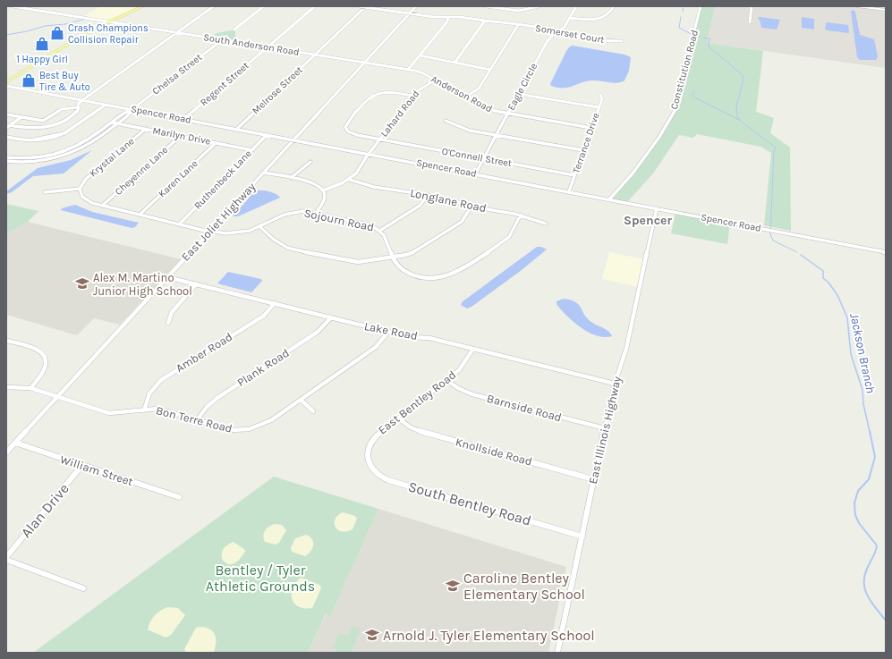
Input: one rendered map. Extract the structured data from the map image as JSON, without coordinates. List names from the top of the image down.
{
  "streets": {
    "street": [
      "Somerset Court",
      "South Anderson Road",
      "Constitution Road",
      "Chelsa Street",
      "Regent Street",
      "Eagle Circle",
      "Melrose Street",
      "Anderson Road",
      "Lahard Road",
      "Spencer Road",
      "Marilyn Drive",
      "Terrance Drive",
      "Krystal Lane",
      "O'Connell Street",
      "Cheyenne Lane",
      "Karen Lane",
      "Ruthenbeck Lane",
      "Longlane Road",
      "Sojourn Road",
      "East Joliet Highway",
      "Lake Road",
      "Amber Road",
      "Plank Road",
      "East Bentley Road",
      "Barnside Road",
      "Bon Terre Road",
      "East Illinois Highway",
      "Knollside Road",
      "William Street",
      "South Bentley Road",
      "Alan Drive"
    ]
  },
  "crossings": [
    ["Somerset Court", "Eagle Circle"],
    ["Somerset Court", "East Joliet Highway"],
    ["South Anderson Road", "Chelsa Street"],
    ["South Anderson Road", "Regent Street"],
    ["South Anderson Road", "Melrose Street"],
    ["South Anderson Road", "Anderson Road"],
    ["South Anderson Road", "East Joliet Highway"],
    ["Constitution Road", "Spencer Road"],
    ["Chelsa Street", "Spencer Road"],
    ["Regent Street", "Spencer Road"],
    ["Eagle Circle", "Anderson Road"],
    ["Eagle Circle", "Spencer Road"],
    ["Eagle Circle", "O'Connell Street"],
    ["Melrose Street", "Spencer Road"],
    ["Anderson Road", "Lahard Road"],
    ["Anderson Road", "Terrance Drive"],
    ["Lahard Road", "Spencer Road"],
    ["Lahard Road", "O'Connell Street"],
    ["Lahard Road", "Longlane Road"],
    ["Spencer Road", "Terrance Drive"],
    ["Spencer Road", "Ruthenbeck Lane"],
    ["Spencer Road", "East Joliet Highway"],
    ["Spencer Road", "East Illinois Highway"],
    ["Marilyn Drive", "Krystal Lane"],
    ["Marilyn Drive", "Cheyenne Lane"],
    ["Marilyn Drive", "Karen Lane"],
    ["Marilyn Drive", "Ruthenbeck Lane"],
    ["Terrance Drive", "O'Connell Street"],
    ["Krystal Lane", "Sojourn Road"],
    ["Cheyenne Lane", "Sojourn Road"],
    ["Karen Lane", "Sojourn Road"],
    ["Ruthenbeck Lane", "Sojourn Road"],
    ["Longlane Road", "Sojourn Road"],
    ["Sojourn Road", "East Joliet Highway"],
    ["East Joliet Highway", "Lake Road"],
    ["East Joliet Highway", "Bon Terre Road"],
    ["East Joliet Highway", "William Street"],
    ["Lake Road", "Amber Road"],
    ["Lake Road", "Plank Road"],
    ["Lake Road", "East Bentley Road"],
    ["Lake Road", "Bon Terre Road"],
    ["Lake Road", "East Illinois Highway"],
    ["Amber Road", "Bon Terre Road"],
    ["Plank Road", "Bon Terre Road"],
    ["East Bentley Road", "Barnside Road"],
    ["East Bentley Road", "Knollside Road"],
    ["East Bentley Road", "South Bentley Road"],
    ["Barnside Road", "East Illinois Highway"],
    ["East Illinois Highway", "Knollside Road"],
    ["East Illinois Highway", "South Bentley Road"],
    ["William Street", "Alan Drive"]
  ],
  "districts": ["Spencer"],
  "water": ["Jackson Branch"],
  "parks": ["Bentley / Tyler Athletic Grounds"],
  "places": {
    "shop": ["Crash Champions Collision Repair", "1 Happy Girl", "Best Buy Tire & Auto"],
    "school or university": ["Alex M. Martino Junior High School", "Caroline Bentley Elementary School", "Arnold J. Tyler Elementary School"]
  }
}
